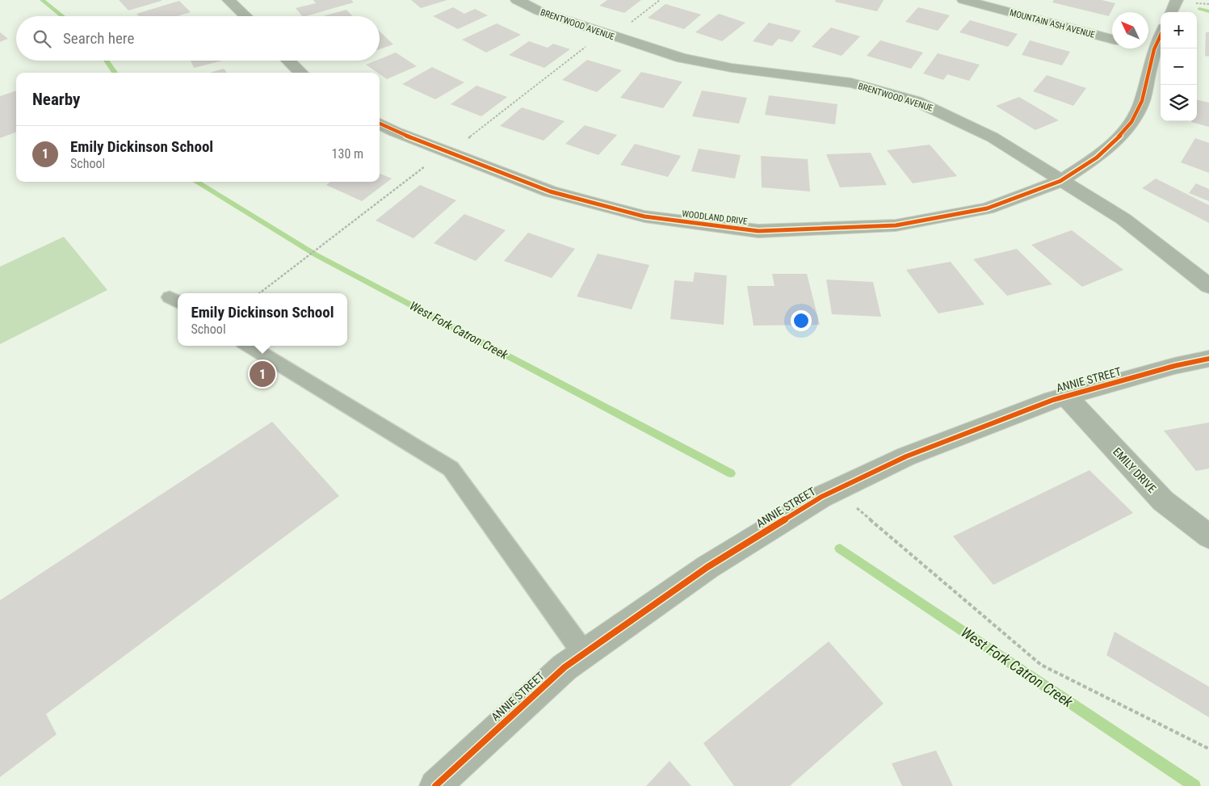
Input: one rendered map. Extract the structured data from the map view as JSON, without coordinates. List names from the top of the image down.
{
  "streets": {
    "street": [
      "MOUNTAIN ASH AVENUE",
      "BRENTWOOD AVENUE",
      "WOODLAND DRIVE",
      "ANNIE STREET",
      "EMILY DRIVE"
    ]
  },
  "crossings": [
    ["BRENTWOOD AVENUE", "WOODLAND DRIVE"],
    ["ANNIE STREET", "EMILY DRIVE"]
  ],
  "water": ["West Fork Catron Creek"],
  "north": "top left",
  "page": {
    "map_buttons": ["+", "−"],
    "search": "Search here",
    "heading": "Nearby",
    "list": [
      {
        "mark": "1",
        "name": "Emily Dickinson School",
        "note": "School",
        "value": "130 m"
      }
    ],
    "popup": ["Emily Dickinson School", "School"],
    "pins": "1"
  }
}
